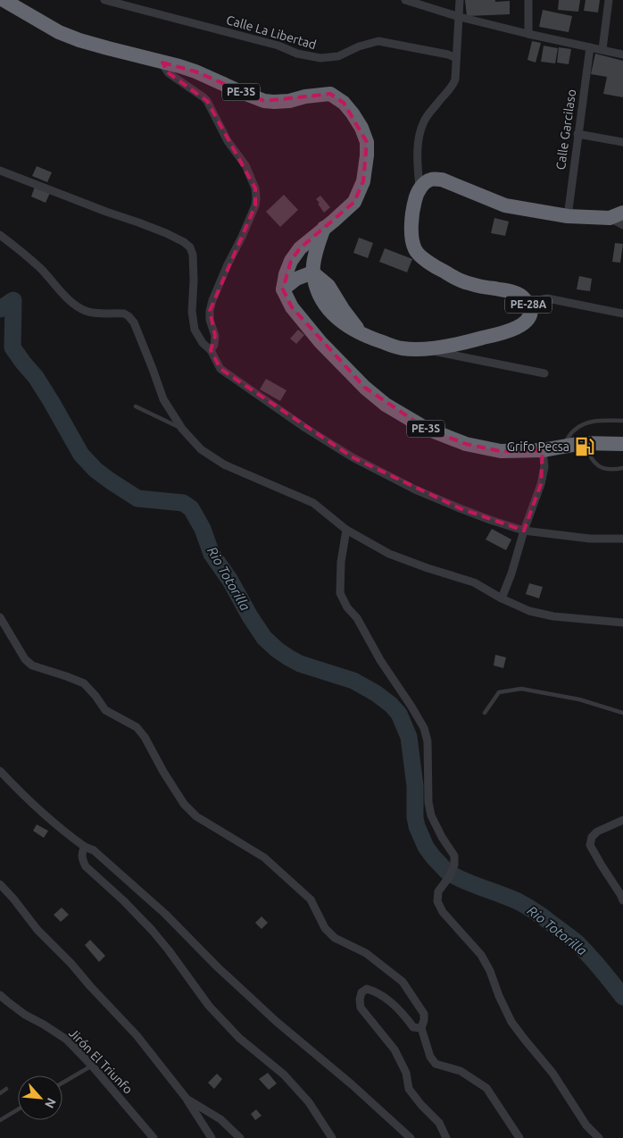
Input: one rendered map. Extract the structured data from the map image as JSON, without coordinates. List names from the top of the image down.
{
  "streets": {
    "highway": ["PE-3S", "PE-28A"],
    "street": ["Calle La Libertad", "Calle Garcilaso", "Jirón El Triunfo"]
  },
  "water": ["Rio Totorilla"],
  "places": {
    "fuel station": ["Grifo Pecsa"]
  },
  "north": "bottom right"
}
